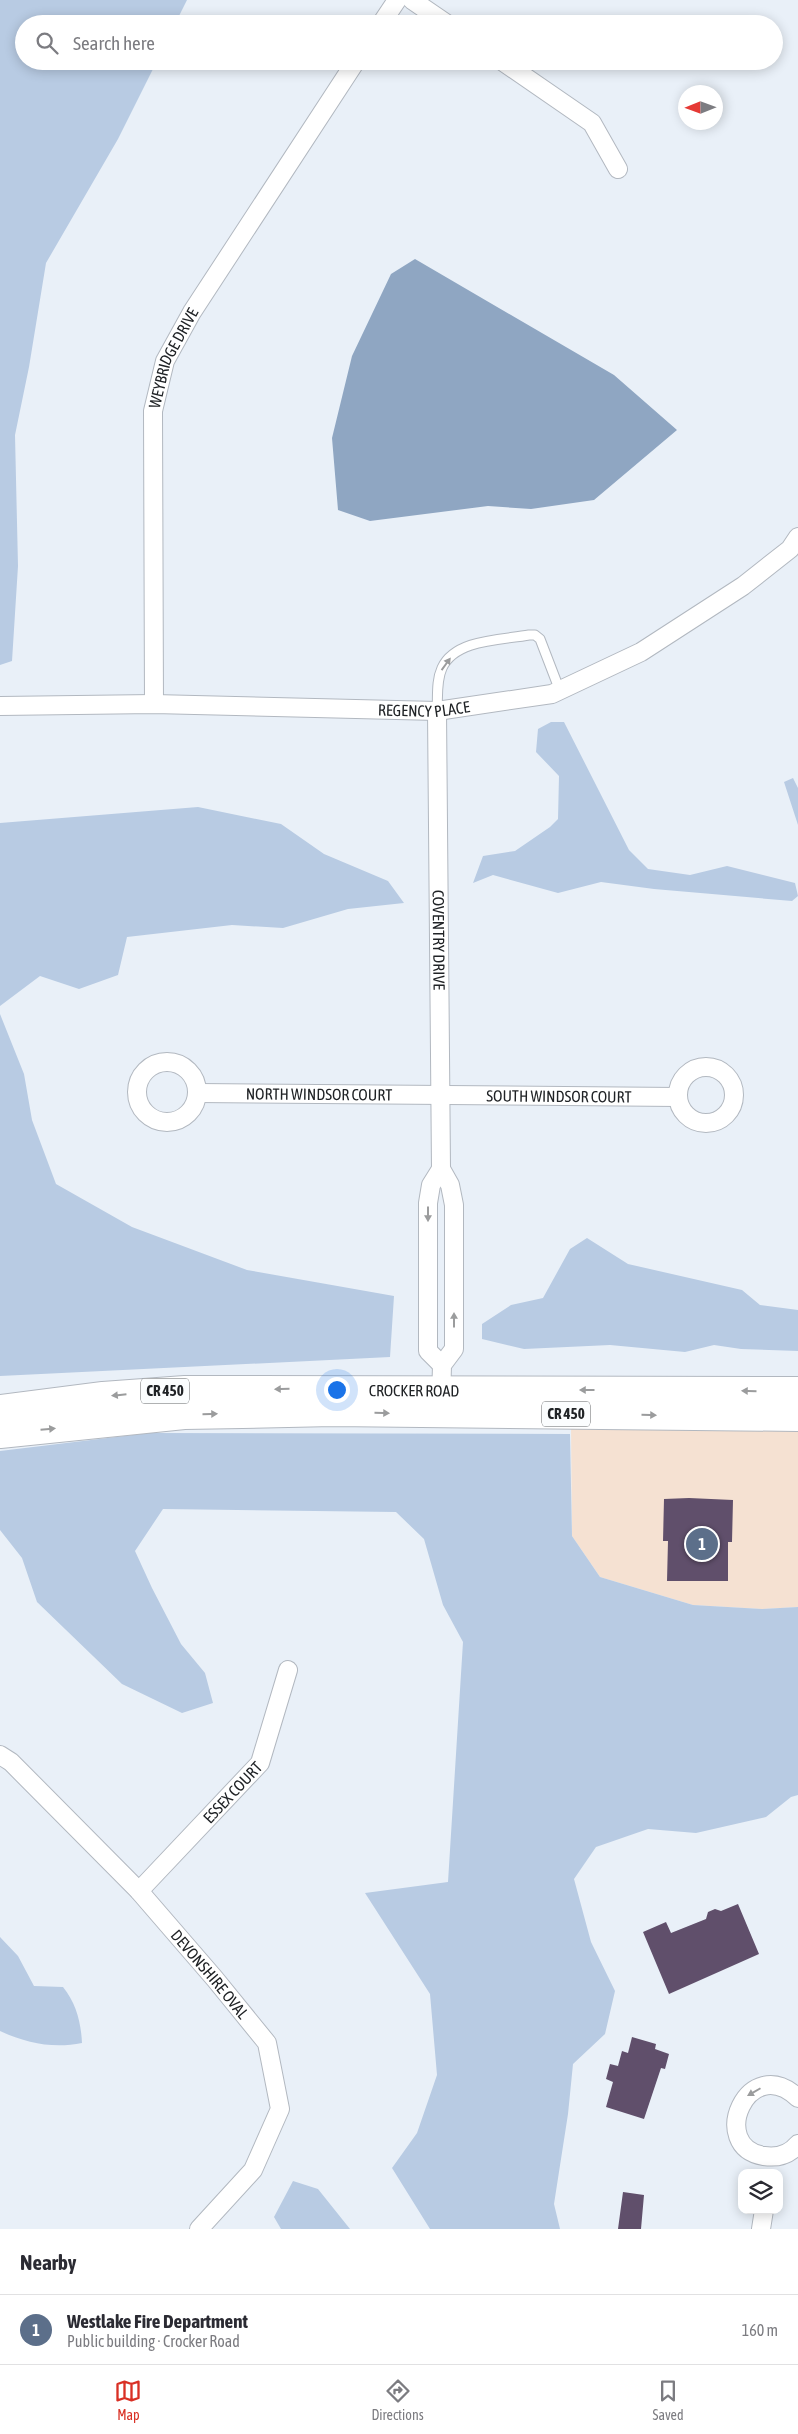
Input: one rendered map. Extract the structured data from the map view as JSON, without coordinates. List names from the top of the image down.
{
  "streets": {
    "main road": ["CROCKER ROAD", "CR 450"],
    "street": [
      "WEYBRIDGE DRIVE",
      "REGENCY PLACE",
      "COVENTRY DRIVE",
      "NORTH WINDSOR COURT",
      "SOUTH WINDSOR COURT",
      "ESSEX COURT",
      "DEVONSHIRE OVAL"
    ]
  },
  "crossings": [
    ["WEYBRIDGE DRIVE", "REGENCY PLACE"],
    ["REGENCY PLACE", "COVENTRY DRIVE"],
    ["COVENTRY DRIVE", "NORTH WINDSOR COURT"],
    ["COVENTRY DRIVE", "SOUTH WINDSOR COURT"],
    ["COVENTRY DRIVE", "CROCKER ROAD"],
    ["NORTH WINDSOR COURT", "SOUTH WINDSOR COURT"],
    ["ESSEX COURT", "DEVONSHIRE OVAL"]
  ],
  "north": "left",
  "page": {
    "search": "Search here",
    "pins": "1",
    "heading": "Nearby",
    "list": [
      {
        "mark": "1",
        "name": "Westlake Fire Department",
        "note": "Public building · Crocker Road",
        "value": "160 m"
      }
    ],
    "nav": ["Map", "Directions", "Saved"]
  }
}
